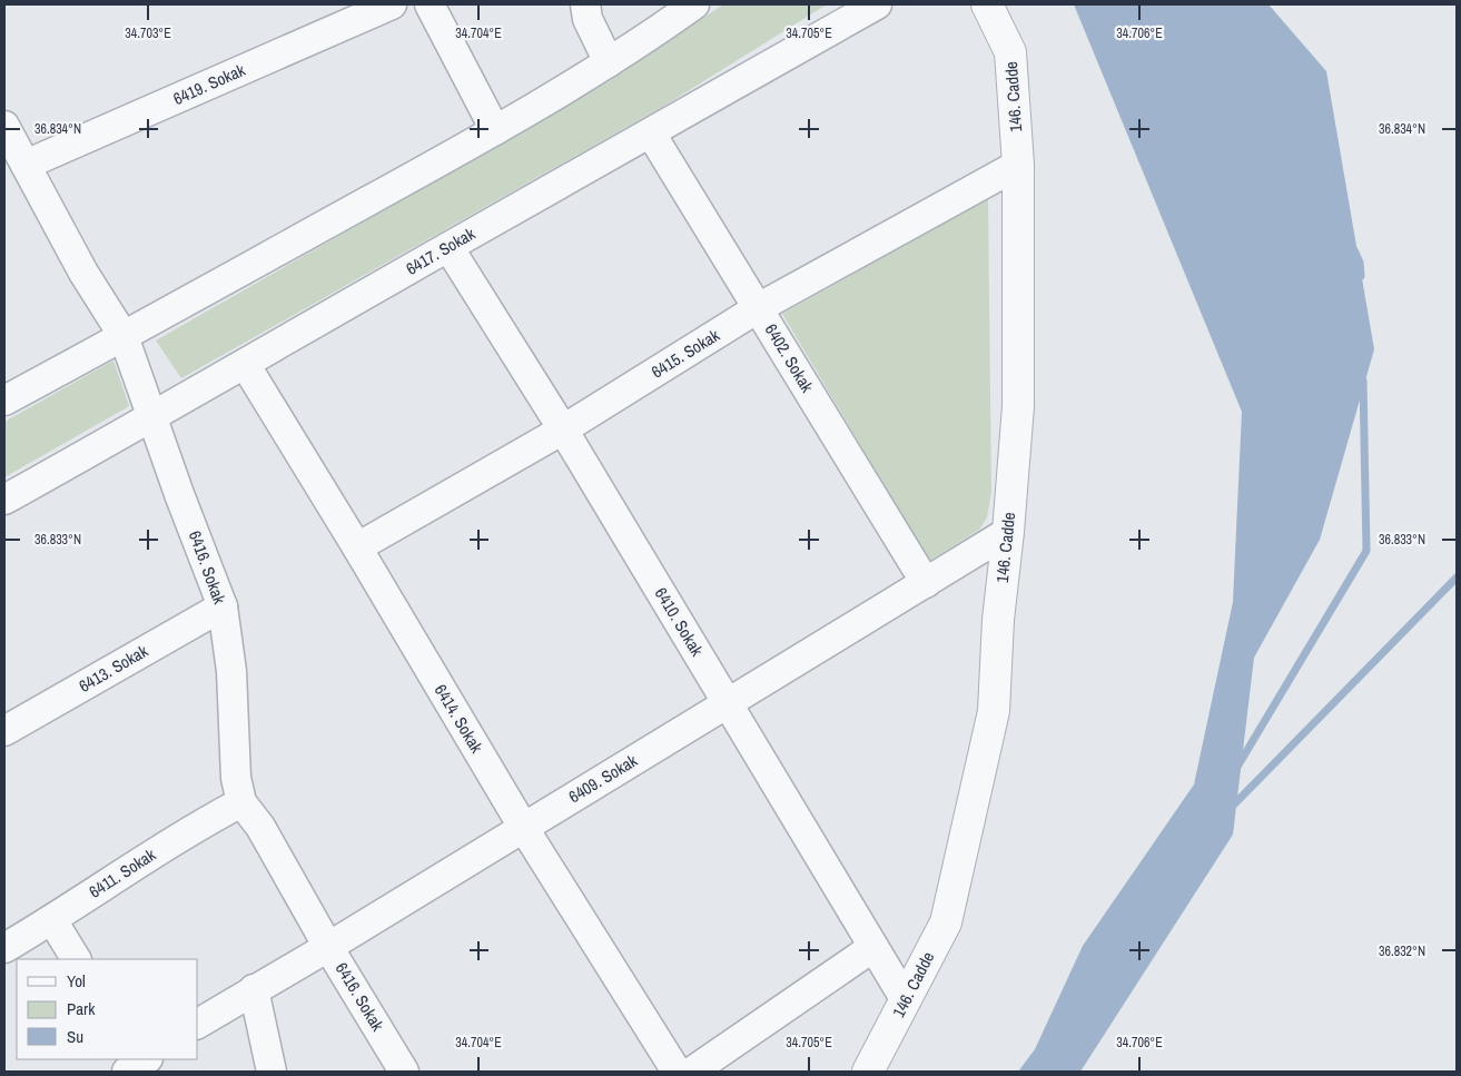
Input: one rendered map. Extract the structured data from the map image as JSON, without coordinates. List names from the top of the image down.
{
  "streets": {
    "street": [
      "6419. Sokak",
      "146. Cadde",
      "6417. Sokak",
      "6415. Sokak",
      "6402. Sokak",
      "6416. Sokak",
      "6410. Sokak",
      "6413. Sokak",
      "6414. Sokak",
      "6409. Sokak",
      "6411. Sokak"
    ]
  },
  "crossings": [
    ["6419. Sokak", "6416. Sokak"],
    ["146. Cadde", "6415. Sokak"],
    ["146. Cadde", "6410. Sokak"],
    ["146. Cadde", "6409. Sokak"],
    ["6417. Sokak", "6402. Sokak"],
    ["6417. Sokak", "6416. Sokak"],
    ["6417. Sokak", "6410. Sokak"],
    ["6417. Sokak", "6414. Sokak"],
    ["6415. Sokak", "6402. Sokak"],
    ["6415. Sokak", "6410. Sokak"],
    ["6415. Sokak", "6414. Sokak"],
    ["6402. Sokak", "6409. Sokak"],
    ["6416. Sokak", "6413. Sokak"],
    ["6416. Sokak", "6409. Sokak"],
    ["6416. Sokak", "6411. Sokak"],
    ["6410. Sokak", "6409. Sokak"],
    ["6414. Sokak", "6409. Sokak"]
  ],
  "legend": ["Yol", "Park", "Su"],
  "coordinates": [
    "34.703°E",
    "34.704°E",
    "34.705°E",
    "34.706°E",
    "36.834°N",
    "36.833°N",
    "36.832°N"
  ]
}
